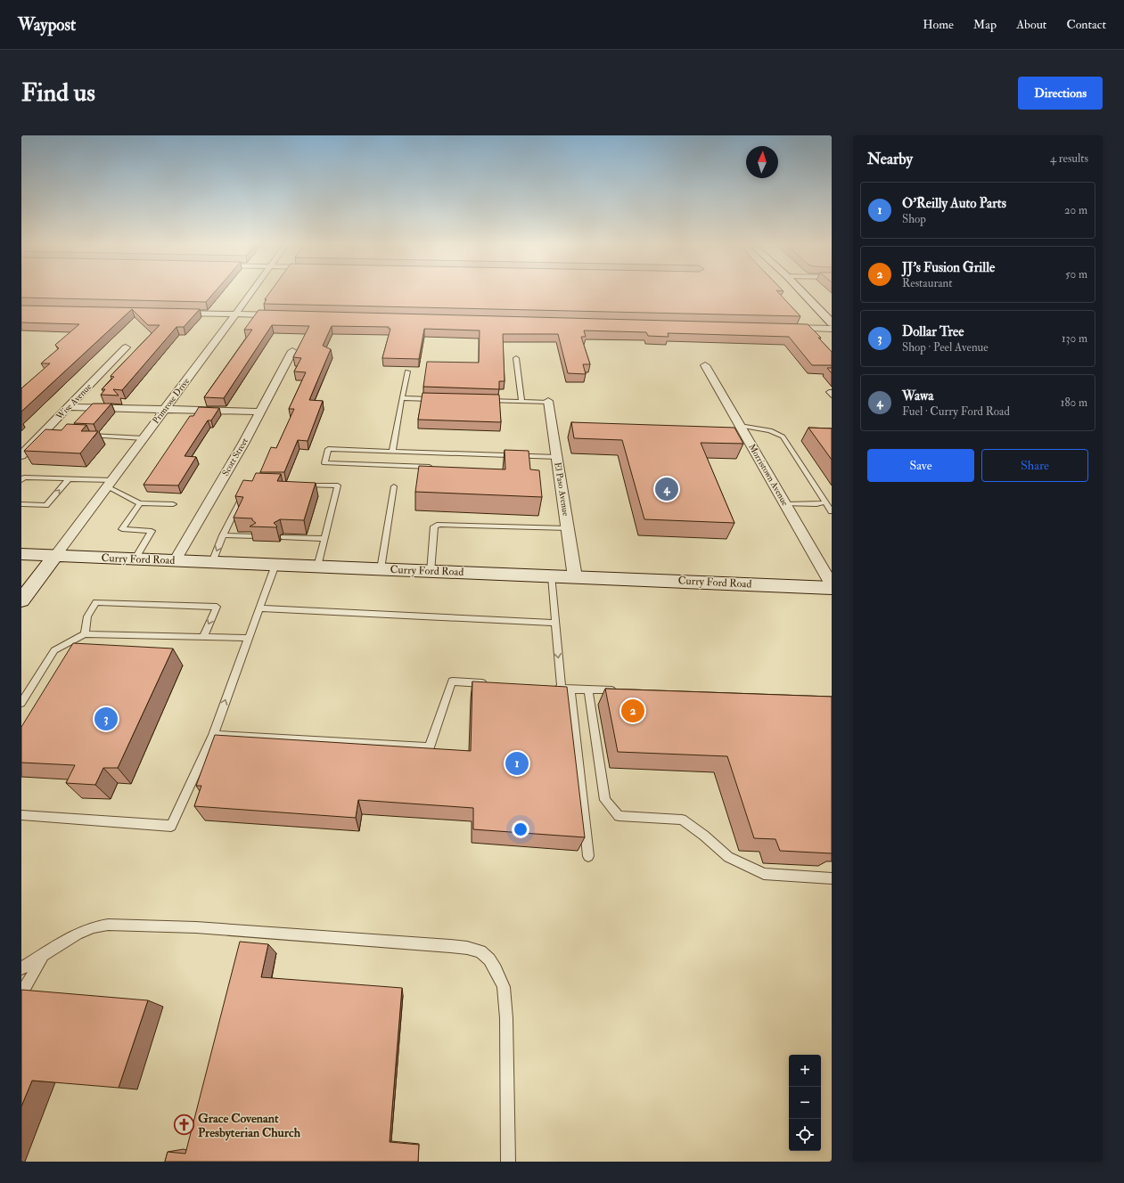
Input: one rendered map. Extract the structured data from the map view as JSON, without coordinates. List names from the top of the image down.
{
  "streets": {
    "street": [
      "Primrose Drive",
      "Wise Avenue",
      "Scott Street",
      "Morristown Avenue",
      "El Paso Avenue",
      "Curry Ford Road"
    ]
  },
  "crossings": [
    ["Primrose Drive", "Curry Ford Road"],
    ["Scott Street", "Curry Ford Road"],
    ["El Paso Avenue", "Curry Ford Road"]
  ],
  "places": {
    "church": ["Grace Covenant Presbyterian Church"]
  },
  "north": "top",
  "page": {
    "header": "Waypost",
    "nav": [
      "Home",
      "Map",
      "About",
      "Contact"
    ],
    "buttons": [
      "Directions",
      ["Save", "Share"]
    ],
    "title": "Find us",
    "heading": ["Nearby", "4 results"],
    "list": [
      {
        "mark": "1",
        "name": "O'Reilly Auto Parts",
        "note": "Shop",
        "value": "20 m"
      },
      {
        "mark": "2",
        "name": "JJ's Fusion Grille",
        "note": "Restaurant",
        "value": "50 m"
      },
      {
        "mark": "3",
        "name": "Dollar Tree",
        "note": "Shop · Peel Avenue",
        "value": "130 m"
      },
      {
        "mark": "4",
        "name": "Wawa",
        "note": "Fuel · Curry Ford Road",
        "value": "180 m"
      }
    ],
    "pins": [
      "4",
      "2",
      "3",
      "1"
    ],
    "map_buttons": ["+", "−"]
  }
}
